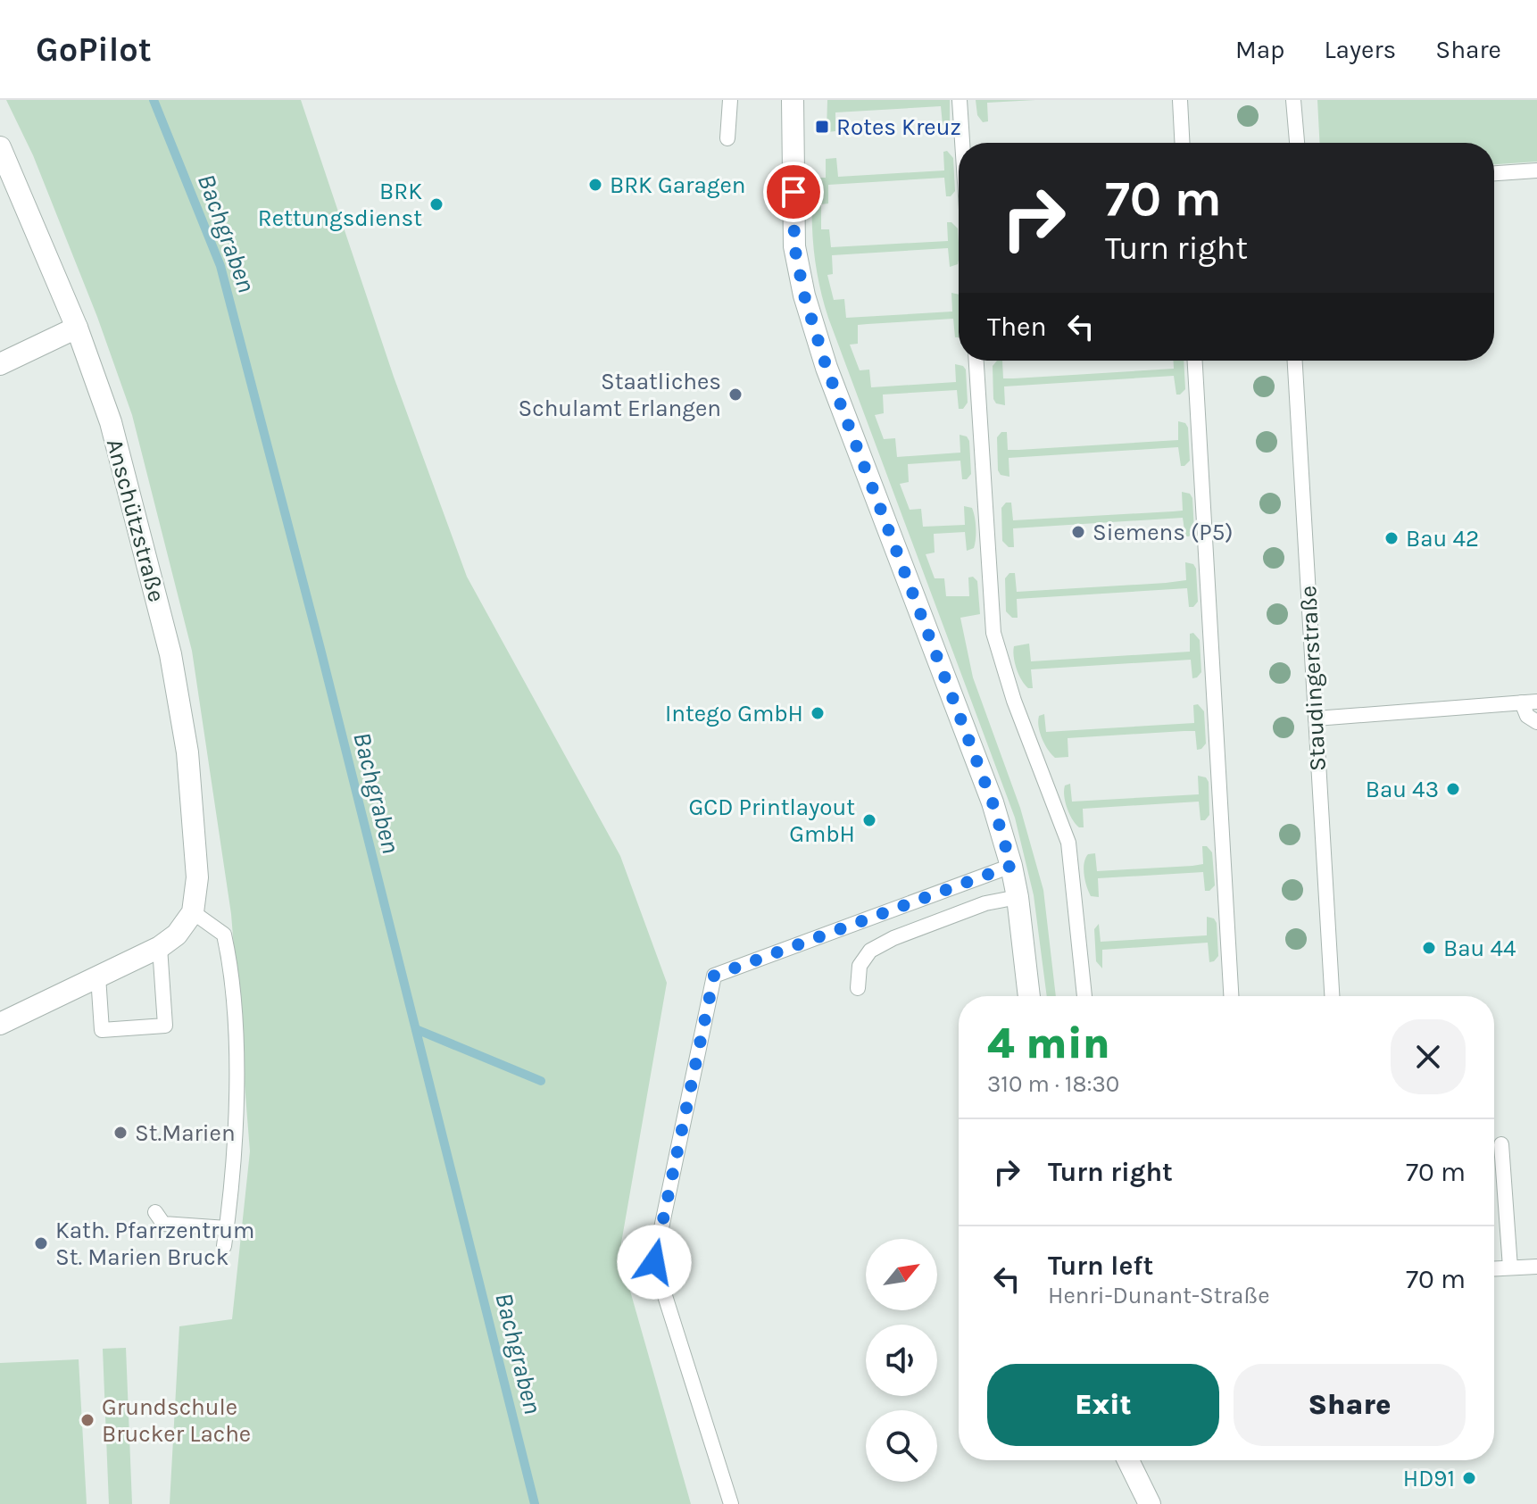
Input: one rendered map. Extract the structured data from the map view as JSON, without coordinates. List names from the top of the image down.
{
  "streets": {
    "street": ["Anschützstraße"],
    "lane": ["Staudingerstraße"]
  },
  "water": ["Bachgraben"],
  "places": {
    "transit": ["Rotes Kreuz"],
    "other": [
      "BRK Garagen",
      "BRK Rettungsdienst",
      "Staatliches Schulamt Erlangen",
      "Siemens (P5)",
      "Bau 42",
      "Intego GmbH",
      "Bau 43",
      "GCD Printlayout GmbH",
      "Bau 44",
      "St.Marien",
      "Kath. Pfarrzentrum St. Marien Bruck",
      "Grundschule Brucker Lache",
      "HD91"
    ]
  },
  "north": "top right",
  "page": {
    "header": "GoPilot",
    "nav": ["Map", "Layers", "Share"],
    "turn": ["70 m", "Turn right"],
    "then": "Then",
    "heading": ["4 min", "310 m · 18:30"],
    "list": [
      {
        "name": "Turn right",
        "value": "70 m"
      },
      {
        "name": "Turn left",
        "note": "Henri-Dunant-Straße",
        "value": "70 m"
      }
    ],
    "buttons": ["Exit", "Share"]
  }
}
